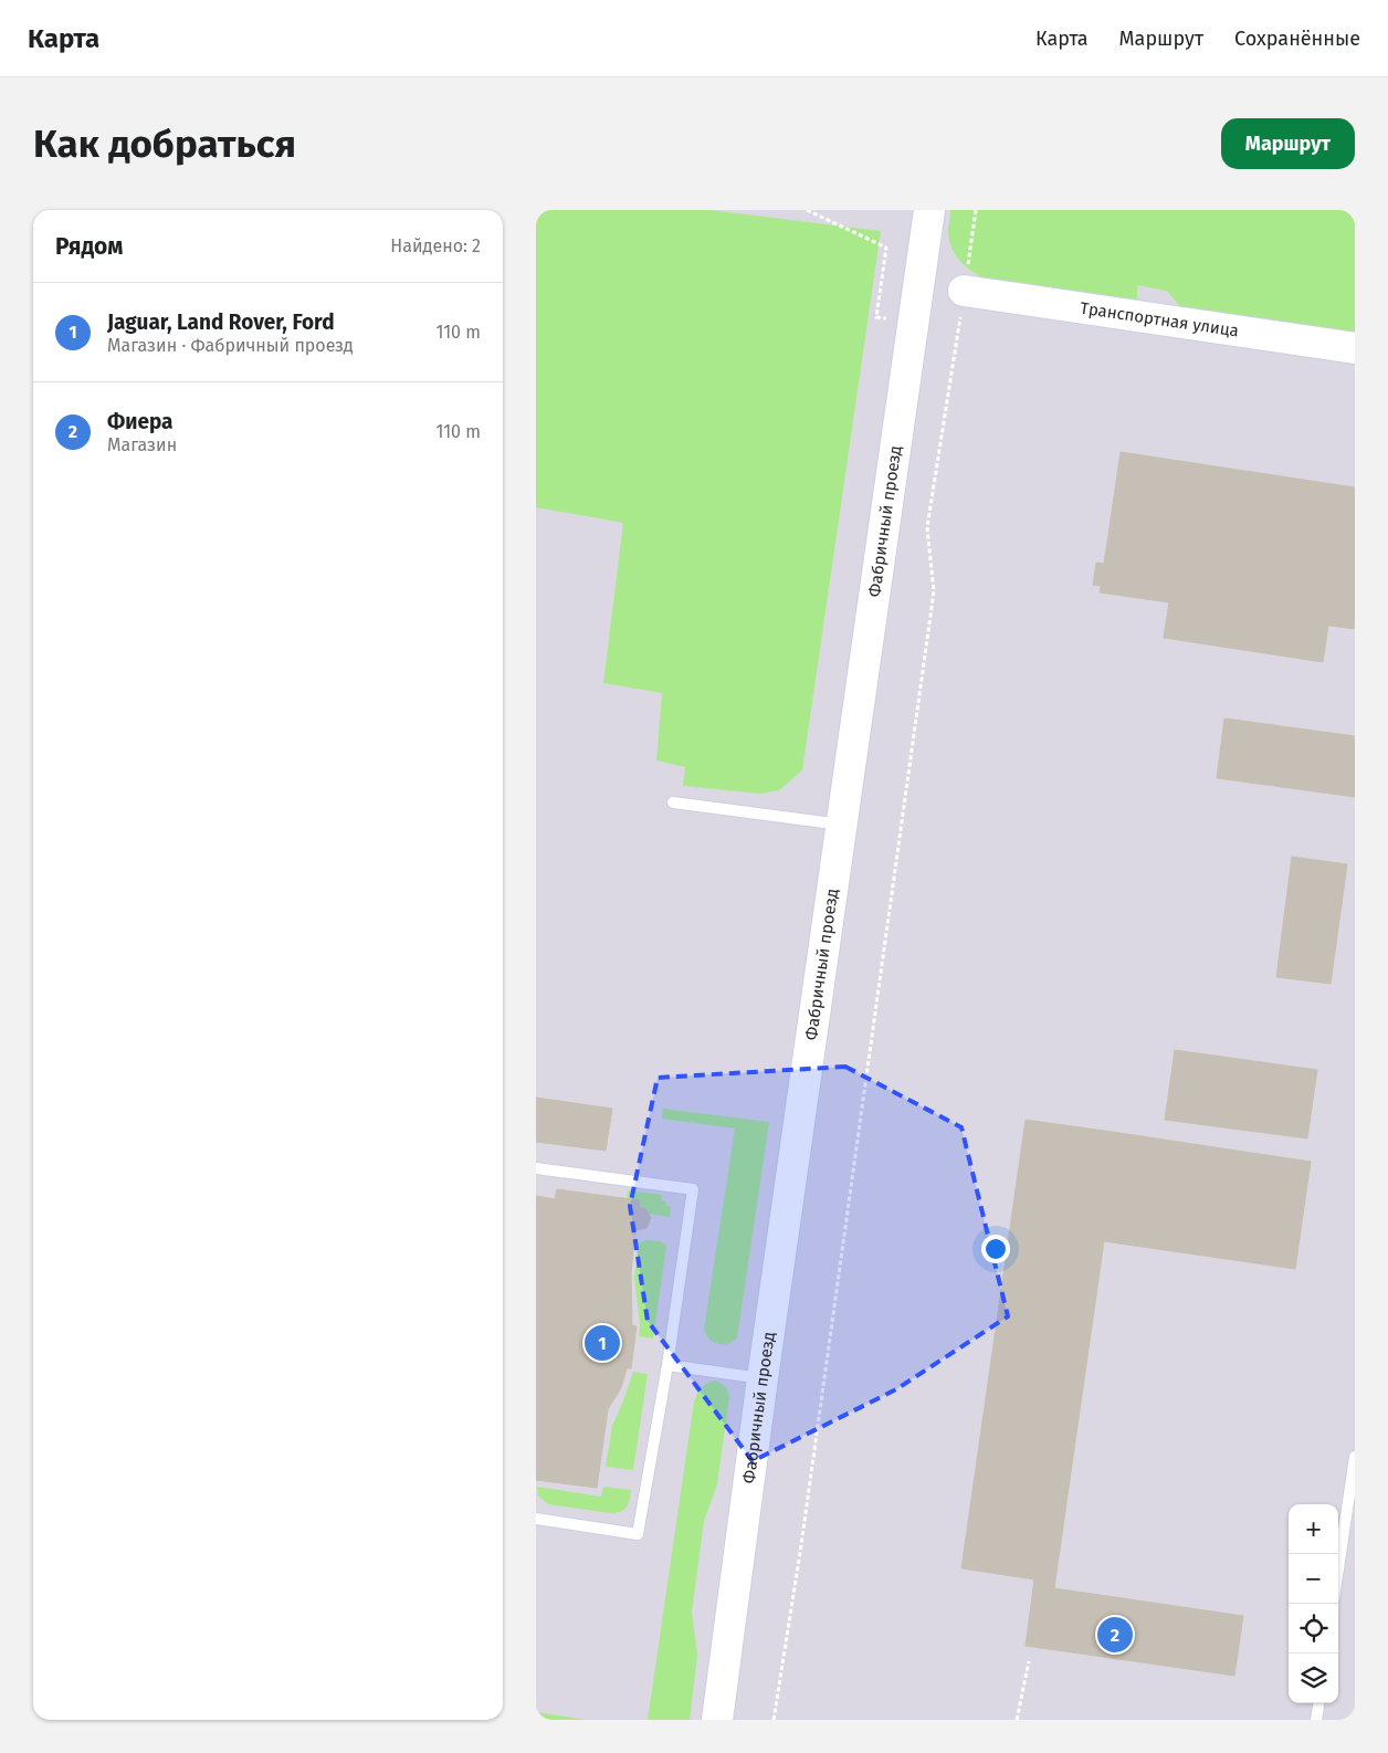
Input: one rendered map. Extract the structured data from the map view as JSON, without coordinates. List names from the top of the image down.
{
  "streets": {
    "street": ["Транспортная улица", "Фабричный проезд"]
  },
  "page": {
    "header": "Карта",
    "nav": ["Карта", "Маршрут", "Сохранённые"],
    "buttons": "Маршрут",
    "title": "Как добраться",
    "heading": ["Рядом", "Найдено: 2"],
    "list": [
      {
        "mark": "1",
        "name": "Jaguar, Land Rover, Ford",
        "note": "Магазин · Фабричный проезд",
        "value": "110 m"
      },
      {
        "mark": "2",
        "name": "Фиера",
        "note": "Магазин",
        "value": "110 m"
      }
    ],
    "pins": ["1", "2"],
    "map_buttons": ["+", "−"]
  }
}
